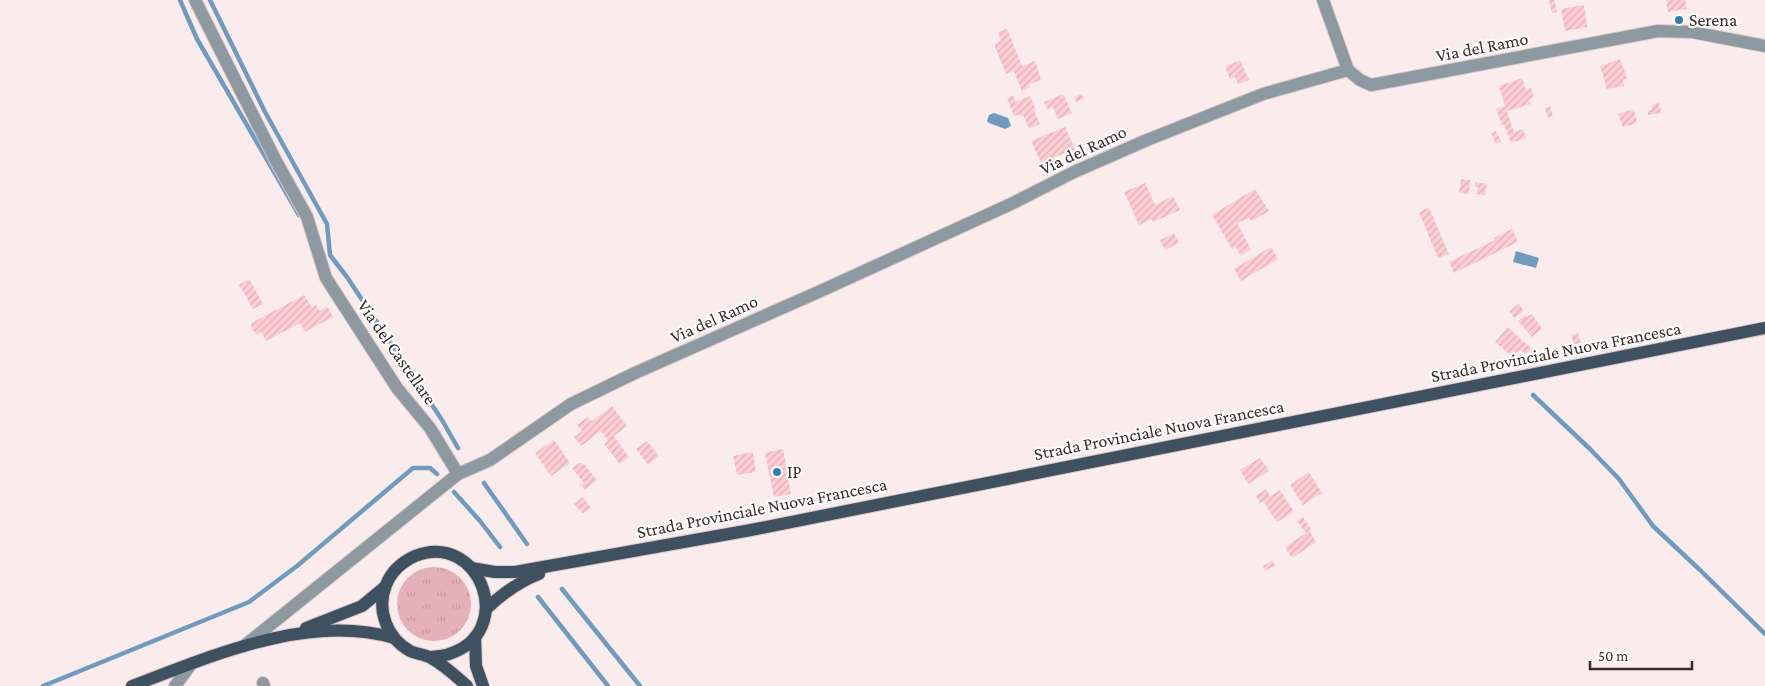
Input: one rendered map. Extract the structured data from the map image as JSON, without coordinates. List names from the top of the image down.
{
  "streets": {
    "main road": ["Strada Provinciale Nuova Francesca"],
    "street": ["Via del Ramo", "Via del Castellare"]
  },
  "crossings": [
    ["Via del Ramo", "Via del Castellare"]
  ],
  "places": ["Serena", "IP"],
  "scale_bar": "50 m"
}
